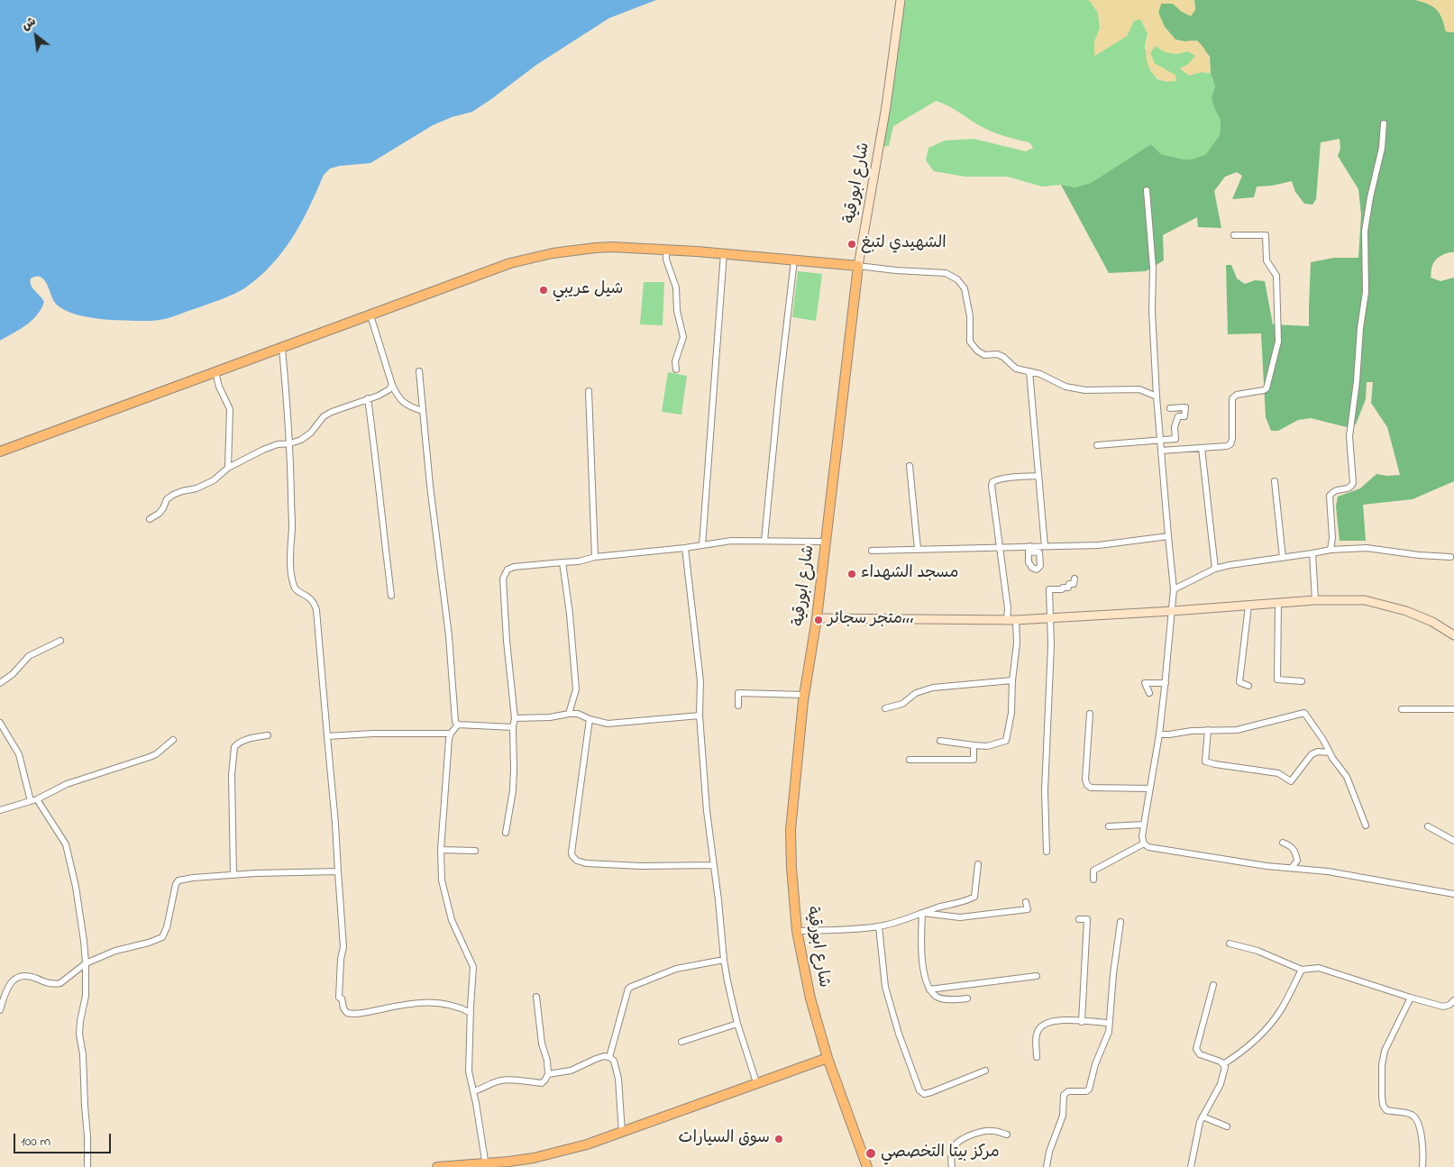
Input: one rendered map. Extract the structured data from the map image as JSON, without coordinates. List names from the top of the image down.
{
  "streets": {
    "main road": ["شارع ابورقية"]
  },
  "places": [
    "الشهيدي لتبغ",
    "شيل عريبي",
    "مسجد الشهداء",
    "متجر سجائر،،،",
    "سوق السيارات",
    "مركز بيتا التخصصي"
  ],
  "scale_bar": "100 m",
  "north": "top left"
}
